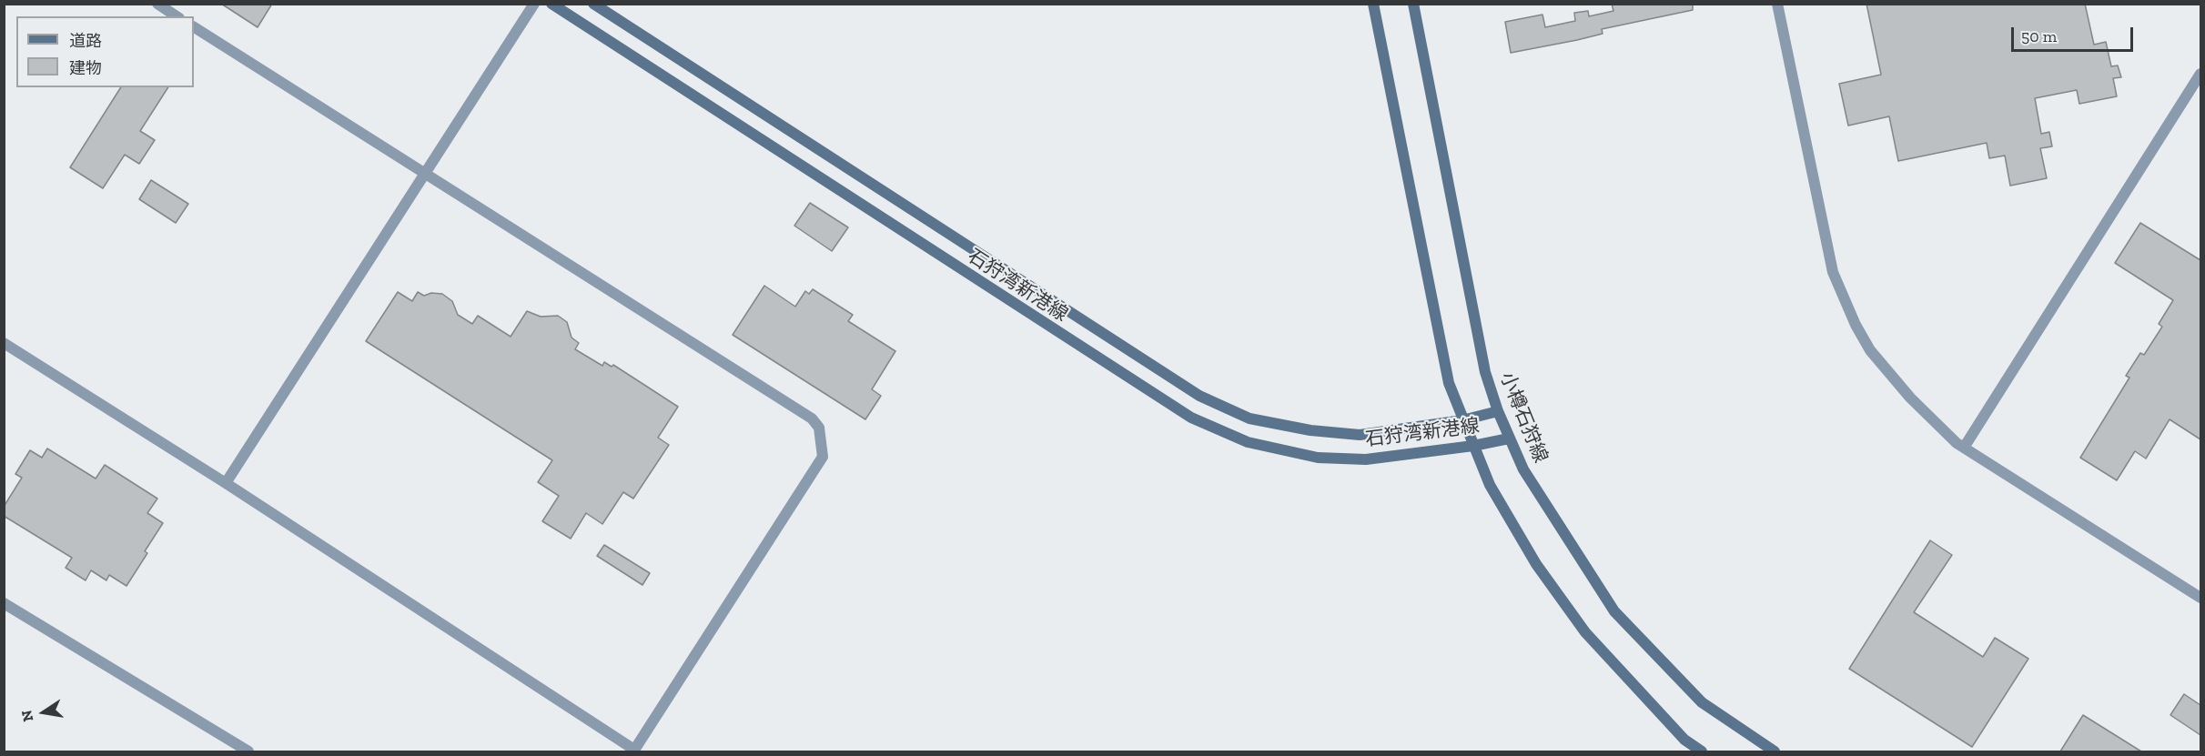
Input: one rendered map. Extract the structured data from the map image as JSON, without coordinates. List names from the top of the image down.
{
  "streets": {
    "main road": ["石狩湾新港線", "小樽石狩線"]
  },
  "crossings": [
    ["石狩湾新港線", "小樽石狩線"]
  ],
  "legend": ["道路", "建物"],
  "scale_bar": "50 m",
  "north": "left"
}
